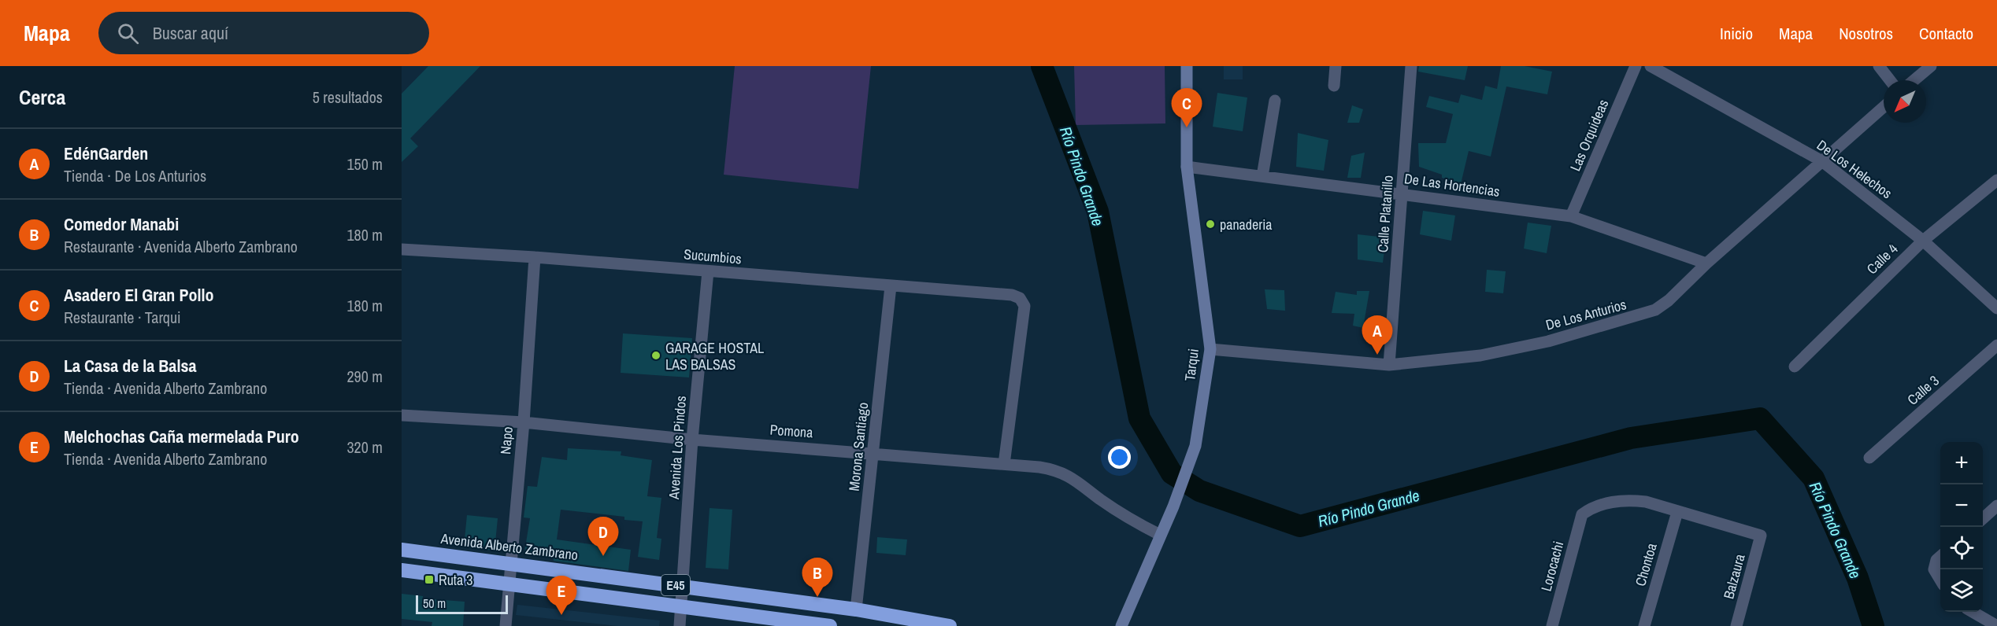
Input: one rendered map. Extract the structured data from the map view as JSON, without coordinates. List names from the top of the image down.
{
  "streets": {
    "highway": ["Avenida Alberto Zambrano", "E45"],
    "street": [
      "Las Orquideas",
      "De Los Helechos",
      "De Las Hortencias",
      "Calle Platanillo",
      "Sucumbios",
      "Calle 4",
      "De Los Anturios",
      "Tarqui",
      "Calle 3",
      "Pomona",
      "Napo",
      "Morona Santiago",
      "Avenida Los Pindos",
      "Chontoa",
      "Lorocachi",
      "Balzaura"
    ]
  },
  "crossings": [
    ["Las Orquideas", "De Las Hortencias"],
    ["De Los Helechos", "Calle 4"],
    ["De Los Helechos", "De Los Anturios"],
    ["De Las Hortencias", "Calle Platanillo"],
    ["De Las Hortencias", "De Los Anturios"],
    ["De Las Hortencias", "Tarqui"],
    ["Calle Platanillo", "De Los Anturios"],
    ["Sucumbios", "Pomona"],
    ["Sucumbios", "Napo"],
    ["Sucumbios", "Morona Santiago"],
    ["Sucumbios", "Avenida Los Pindos"],
    ["De Los Anturios", "Tarqui"],
    ["Tarqui", "Pomona"],
    ["Pomona", "Napo"],
    ["Pomona", "Morona Santiago"],
    ["Pomona", "Avenida Los Pindos"],
    ["Napo", "Avenida Alberto Zambrano"],
    ["Napo", "E45"],
    ["Morona Santiago", "Avenida Alberto Zambrano"],
    ["Avenida Los Pindos", "Avenida Alberto Zambrano"],
    ["Avenida Los Pindos", "E45"],
    ["Chontoa", "Lorocachi"],
    ["Chontoa", "Balzaura"],
    ["Lorocachi", "Balzaura"]
  ],
  "water": ["Río Pindo Grande"],
  "places": {
    "other": ["panaderia", "GARAGE HOSTAL LAS BALSAS"],
    "transit": ["Ruta 3"]
  },
  "scale_bar": "50 m",
  "north": "bottom left",
  "page": {
    "header": "Mapa",
    "search": "Buscar aquí",
    "nav": [
      "Inicio",
      "Mapa",
      "Nosotros",
      "Contacto"
    ],
    "heading": ["Cerca", "5 resultados"],
    "pins": [
      "C",
      "A",
      "D",
      "B",
      "E"
    ],
    "list": [
      {
        "mark": "A",
        "name": "EdénGarden",
        "note": "Tienda · De Los Anturios",
        "value": "150 m"
      },
      {
        "mark": "B",
        "name": "Comedor Manabi",
        "note": "Restaurante · Avenida Alberto Zambrano",
        "value": "180 m"
      },
      {
        "mark": "C",
        "name": "Asadero El Gran Pollo",
        "note": "Restaurante · Tarqui",
        "value": "180 m"
      },
      {
        "mark": "D",
        "name": "La Casa de la Balsa",
        "note": "Tienda · Avenida Alberto Zambrano",
        "value": "290 m"
      },
      {
        "mark": "E",
        "name": "Melchochas Caña mermelada Puro",
        "note": "Tienda · Avenida Alberto Zambrano",
        "value": "320 m"
      }
    ],
    "map_buttons": ["+", "−"],
    "scale": "50 m"
  }
}
